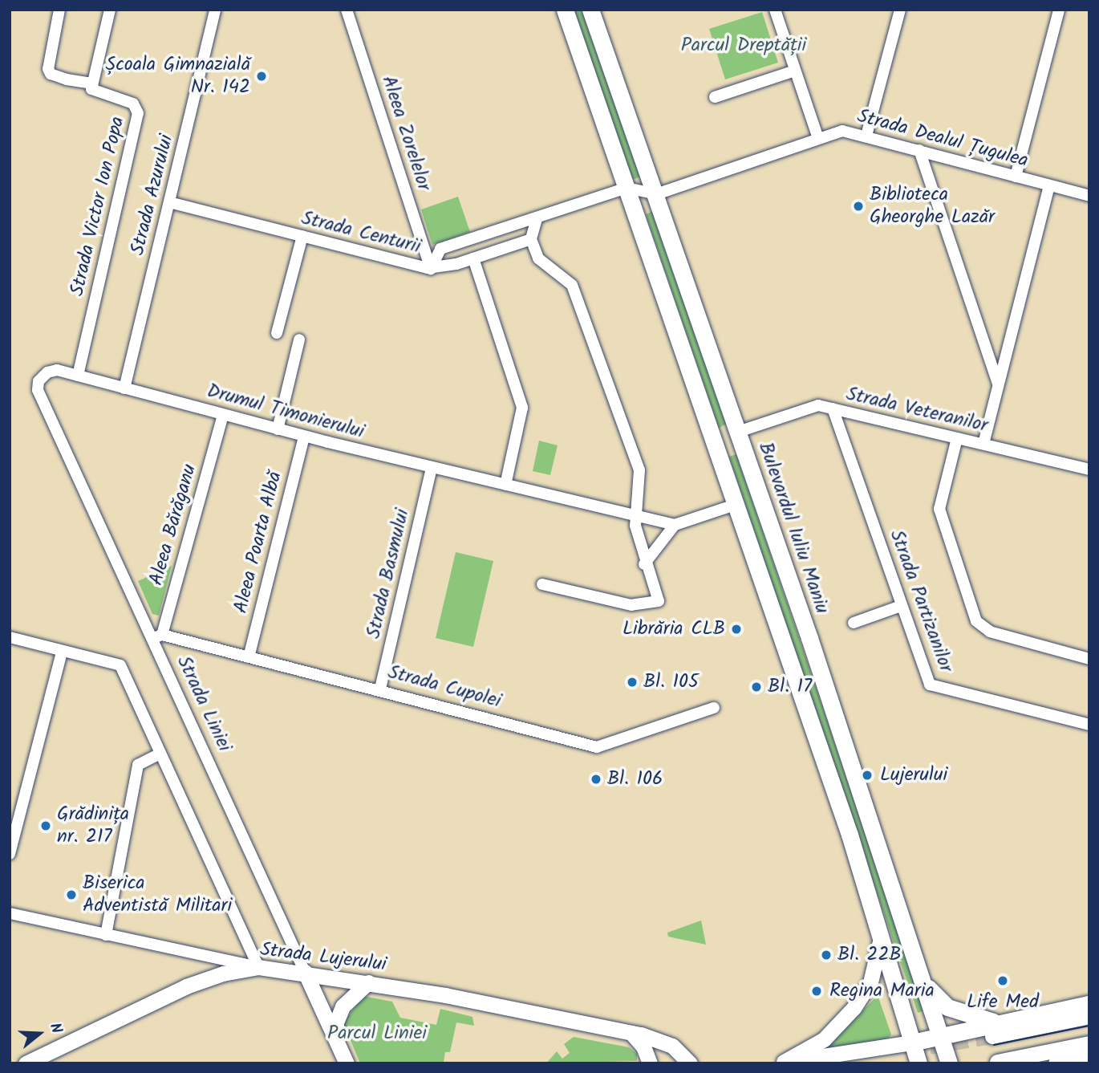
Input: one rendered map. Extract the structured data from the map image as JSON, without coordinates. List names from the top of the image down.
{
  "streets": {
    "main road": ["Bulevardul Iuliu Maniu"],
    "street": [
      "Aleea Zorelelor",
      "Strada Dealul Țugulea",
      "Strada Azurului",
      "Strada Victor Ion Popa",
      "Strada Centurii",
      "Strada Veteranilor",
      "Drumul Timonierului",
      "Aleea Bărăganu",
      "Aleea Poarta Albă",
      "Strada Basmului",
      "Strada Partizanilor",
      "Strada Cupolei",
      "Strada Liniei",
      "Strada Lujerului"
    ]
  },
  "crossings": [
    ["Aleea Zorelelor", "Strada Centurii"],
    ["Strada Dealul Țugulea", "Bulevardul Iuliu Maniu"],
    ["Strada Azurului", "Strada Centurii"],
    ["Strada Azurului", "Drumul Timonierului"],
    ["Strada Victor Ion Popa", "Drumul Timonierului"],
    ["Strada Veteranilor", "Bulevardul Iuliu Maniu"],
    ["Strada Veteranilor", "Strada Partizanilor"],
    ["Drumul Timonierului", "Aleea Bărăganu"],
    ["Drumul Timonierului", "Aleea Poarta Albă"],
    ["Drumul Timonierului", "Strada Basmului"],
    ["Drumul Timonierului", "Strada Liniei"],
    ["Aleea Bărăganu", "Strada Cupolei"],
    ["Aleea Bărăganu", "Strada Liniei"],
    ["Aleea Poarta Albă", "Strada Cupolei"],
    ["Strada Basmului", "Strada Cupolei"],
    ["Strada Cupolei", "Strada Liniei"],
    ["Strada Liniei", "Strada Lujerului"]
  ],
  "parks": ["Parcul Dreptății", "Parcul Liniei"],
  "places": [
    "Școala Gimnazială Nr. 142",
    "Biblioteca Gheorghe Lazăr",
    "Librăria CLB",
    "Bl. 105",
    "Bl. 17",
    "Lujerului",
    "Bl. 106",
    "Grădinița nr. 217",
    "Biserica Adventistă Militari",
    "Bl. 22B",
    "Life Med",
    "Regina Maria"
  ],
  "north": "right"
}
